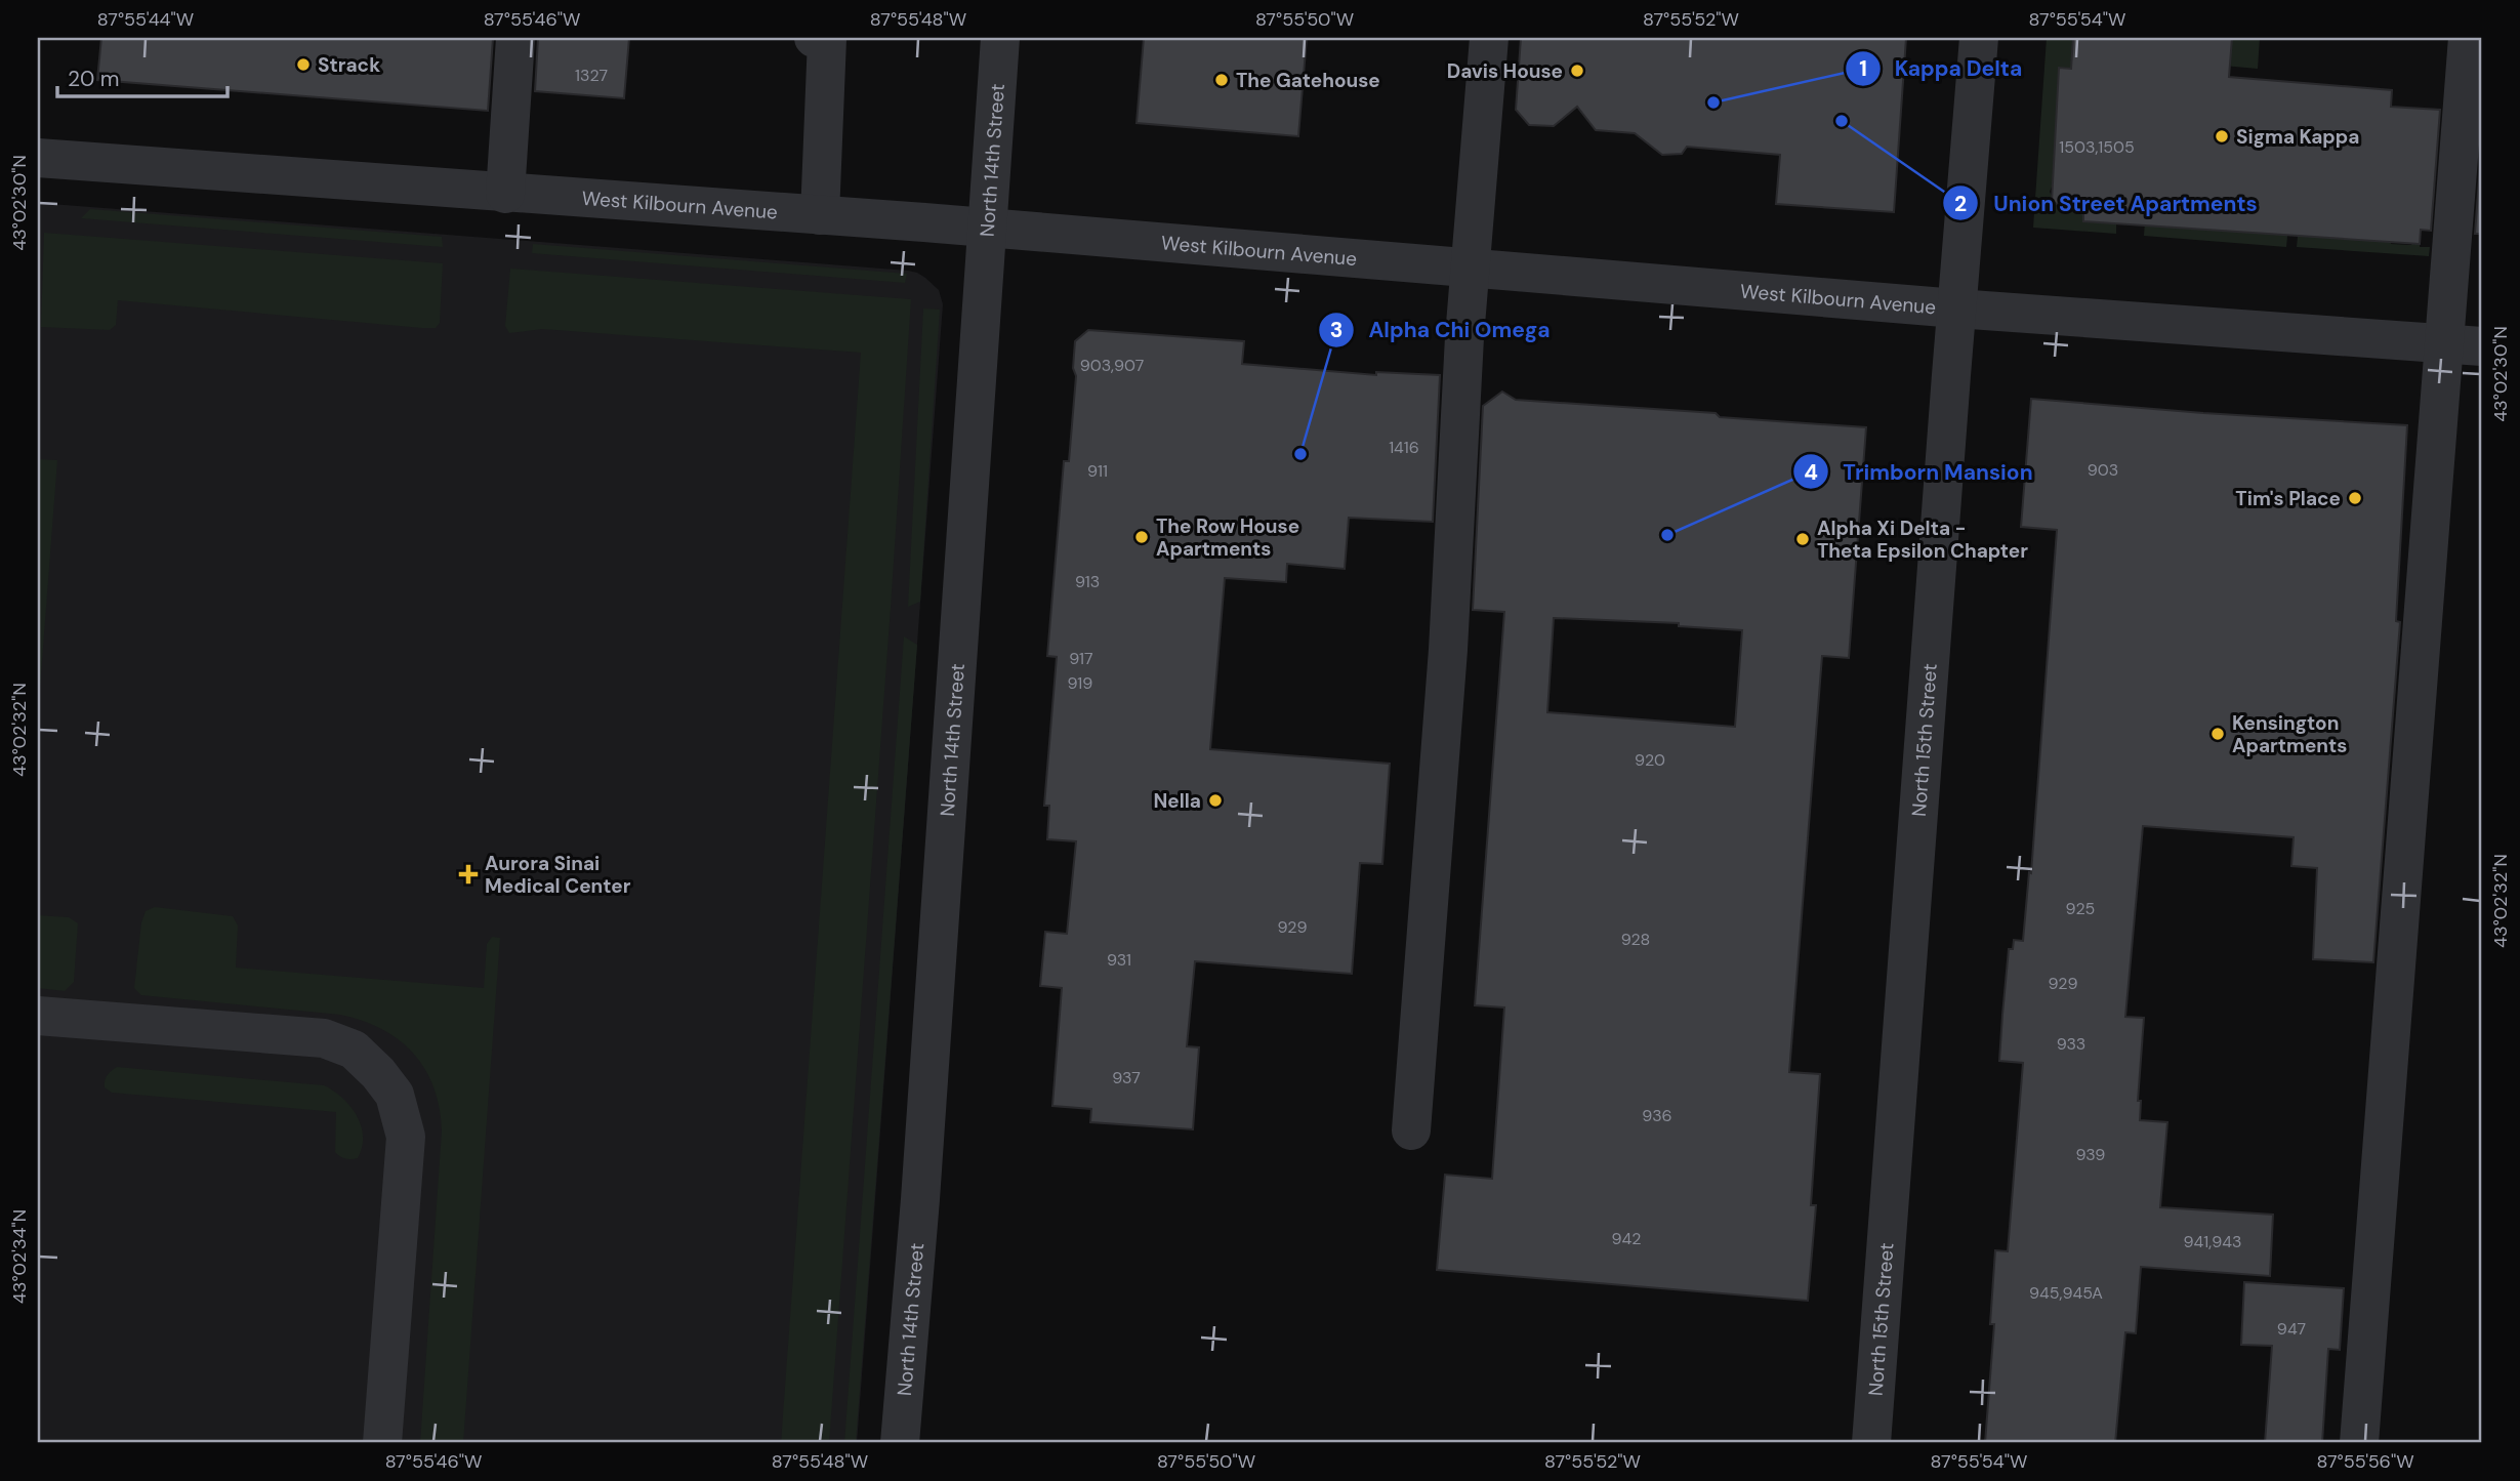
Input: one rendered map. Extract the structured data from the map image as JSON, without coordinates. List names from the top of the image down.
{
  "streets": {
    "street": ["North 14th Street", "West Kilbourn Avenue", "North 15th Street"]
  },
  "crossings": [
    ["North 14th Street", "West Kilbourn Avenue"],
    ["West Kilbourn Avenue", "North 15th Street"]
  ],
  "places": {
    "other": [
      "Strack",
      "Davis House",
      "The Gatehouse",
      "Kappa Delta",
      "Union Street Apartments",
      "Sigma Kappa",
      "Alpha Chi Omega",
      "Tim's Place",
      "Trimborn Mansion",
      "The Row House Apartments",
      "Alpha Xi Delta - Theta Epsilon Chapter",
      "Kensington Apartments",
      "Nella"
    ],
    "health": ["Aurora Sinai Medical Center"]
  },
  "house_numbers": [
    "1327",
    "1503,1505",
    "903,907",
    "1416",
    "903",
    "911",
    "913",
    "917",
    "919",
    "920",
    "925",
    "929",
    "928",
    "931",
    "929",
    "933",
    "937",
    "936",
    "939",
    "942",
    "941,943",
    "945,945A",
    "947"
  ],
  "scale_bar": "20 m",
  "coordinates": [
    "87°55'44\"W",
    "87°55'46\"W",
    "87°55'48\"W",
    "87°55'50\"W",
    "87°55'52\"W",
    "87°55'54\"W",
    "43°02'30\"N",
    "43°02'32\"N",
    "43°02'34\"N",
    "87°55'56\"W"
  ]
}
